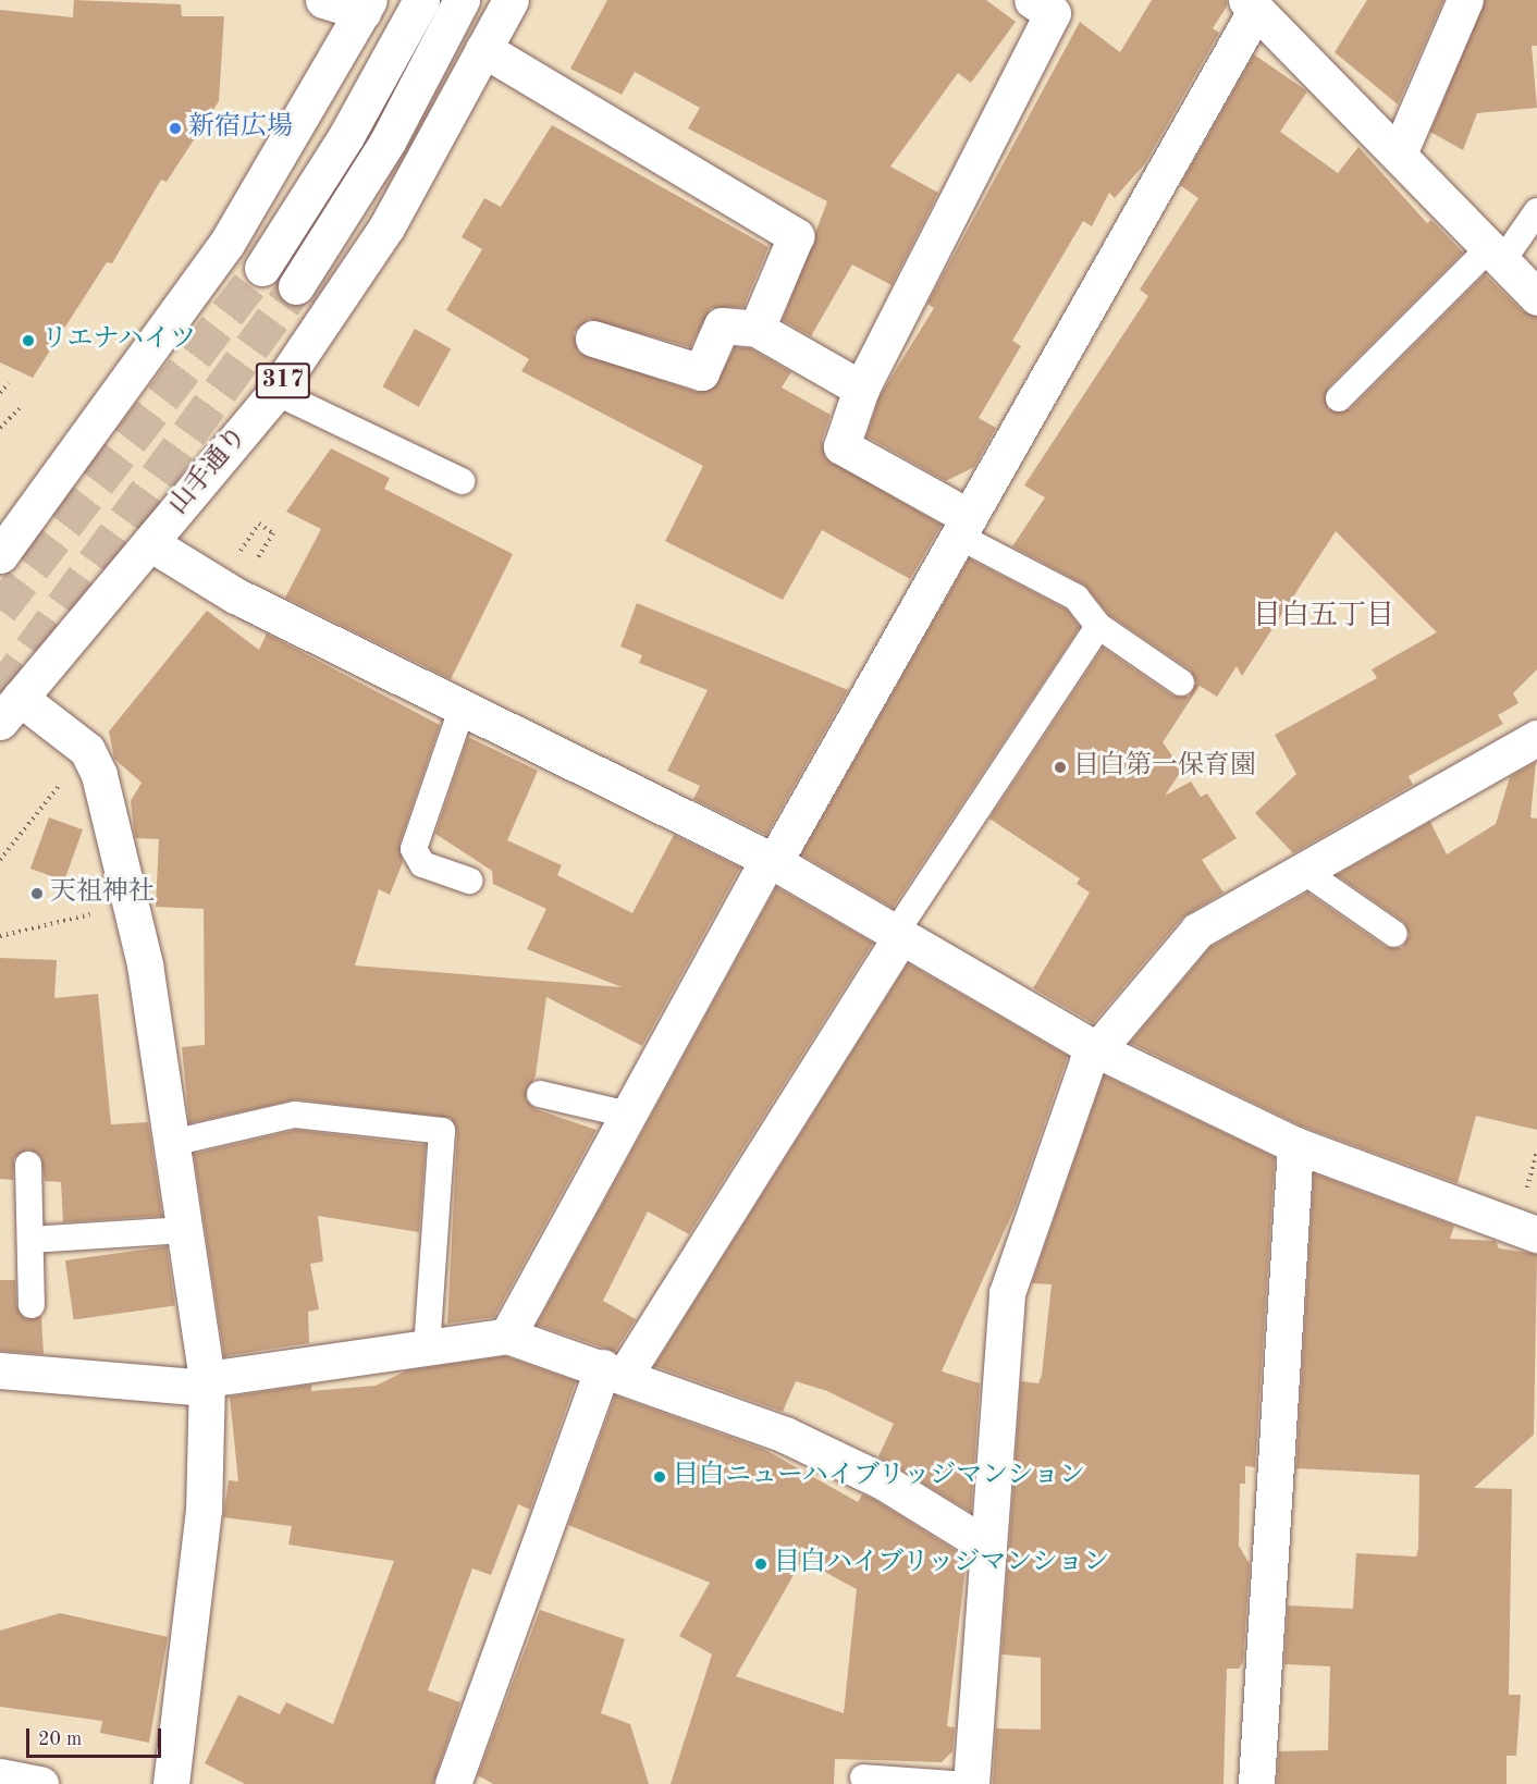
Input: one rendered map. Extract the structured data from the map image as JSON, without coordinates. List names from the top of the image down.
{
  "streets": {
    "main road": ["317", "山手通り"]
  },
  "districts": ["目白五丁目"],
  "places": [
    "新宿広場",
    "リエナハイツ",
    "目白第一保育園",
    "天祖神社",
    "目白ニューハイブリッジマンション",
    "目白ハイブリッジマンション"
  ],
  "scale_bar": "20 m"
}
